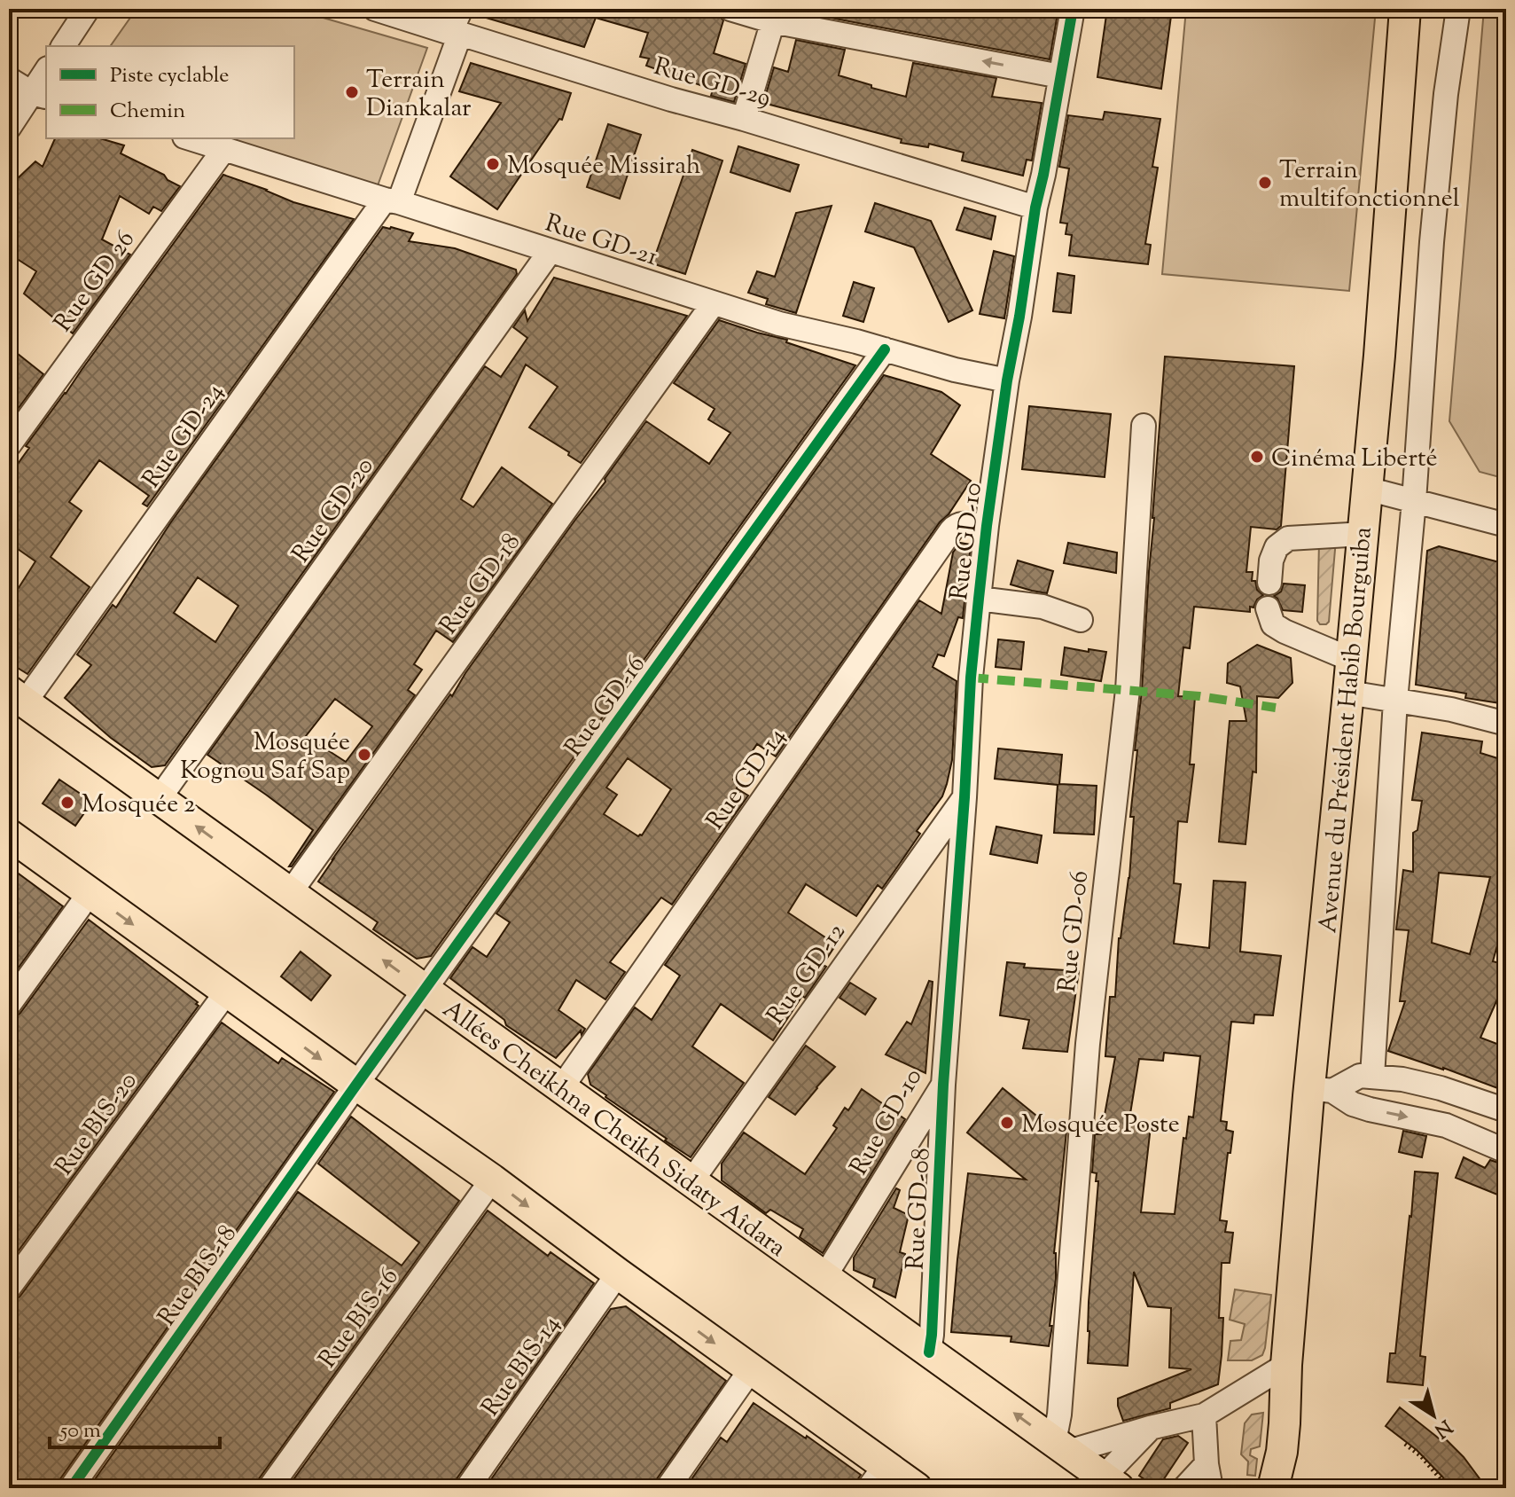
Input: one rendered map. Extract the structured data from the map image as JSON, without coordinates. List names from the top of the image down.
{
  "streets": {
    "main road": ["Avenue du Président Habib Bourguiba", "Allées Cheikhna Cheikh Sidaty Aîdara"],
    "street": [
      "Rue GD-29",
      "Rue GD-21",
      "Rue GD 26",
      "Rue GD-24",
      "Rue GD-20",
      "Rue GD-10",
      "Rue GD-18",
      "Rue GD-16",
      "Rue GD-14",
      "Rue GD-06",
      "Rue GD-12",
      "Rue BIS-20",
      "Rue GD-08",
      "Rue BIS-18",
      "Rue BIS-16",
      "Rue BIS-14"
    ]
  },
  "crossings": [
    ["Rue GD-29", "Rue GD-24"],
    ["Rue GD-29", "Rue GD-10"],
    ["Rue GD-21", "Rue GD 26"],
    ["Rue GD-21", "Rue GD-24"],
    ["Rue GD-21", "Rue GD-20"],
    ["Rue GD-21", "Rue GD-10"],
    ["Rue GD-21", "Rue GD-18"],
    ["Rue GD-21", "Rue GD-16"],
    ["Rue GD-24", "Allées Cheikhna Cheikh Sidaty Aîdara"],
    ["Rue GD-20", "Allées Cheikhna Cheikh Sidaty Aîdara"],
    ["Rue GD-10", "Rue GD-14"],
    ["Rue GD-10", "Rue GD-12"],
    ["Rue GD-10", "Allées Cheikhna Cheikh Sidaty Aîdara"],
    ["Rue GD-10", "Rue GD-08"],
    ["Rue GD-18", "Allées Cheikhna Cheikh Sidaty Aîdara"],
    ["Rue GD-16", "Allées Cheikhna Cheikh Sidaty Aîdara"],
    ["Rue GD-16", "Rue BIS-18"],
    ["Rue GD-14", "Allées Cheikhna Cheikh Sidaty Aîdara"],
    ["Rue GD-06", "Allées Cheikhna Cheikh Sidaty Aîdara"],
    ["Rue GD-12", "Allées Cheikhna Cheikh Sidaty Aîdara"],
    ["Allées Cheikhna Cheikh Sidaty Aîdara", "Rue GD-08"]
  ],
  "places": [
    "Terrain Diankalar",
    "Mosquée Missirah",
    "Terrain multifonctionnel",
    "Cinéma Liberté",
    "Mosquée Kognou Saf Sap",
    "Mosquée 2",
    "Mosquée Poste"
  ],
  "legend": ["Piste cyclable", "Chemin"],
  "scale_bar": "50 m",
  "north": "bottom right"
}
